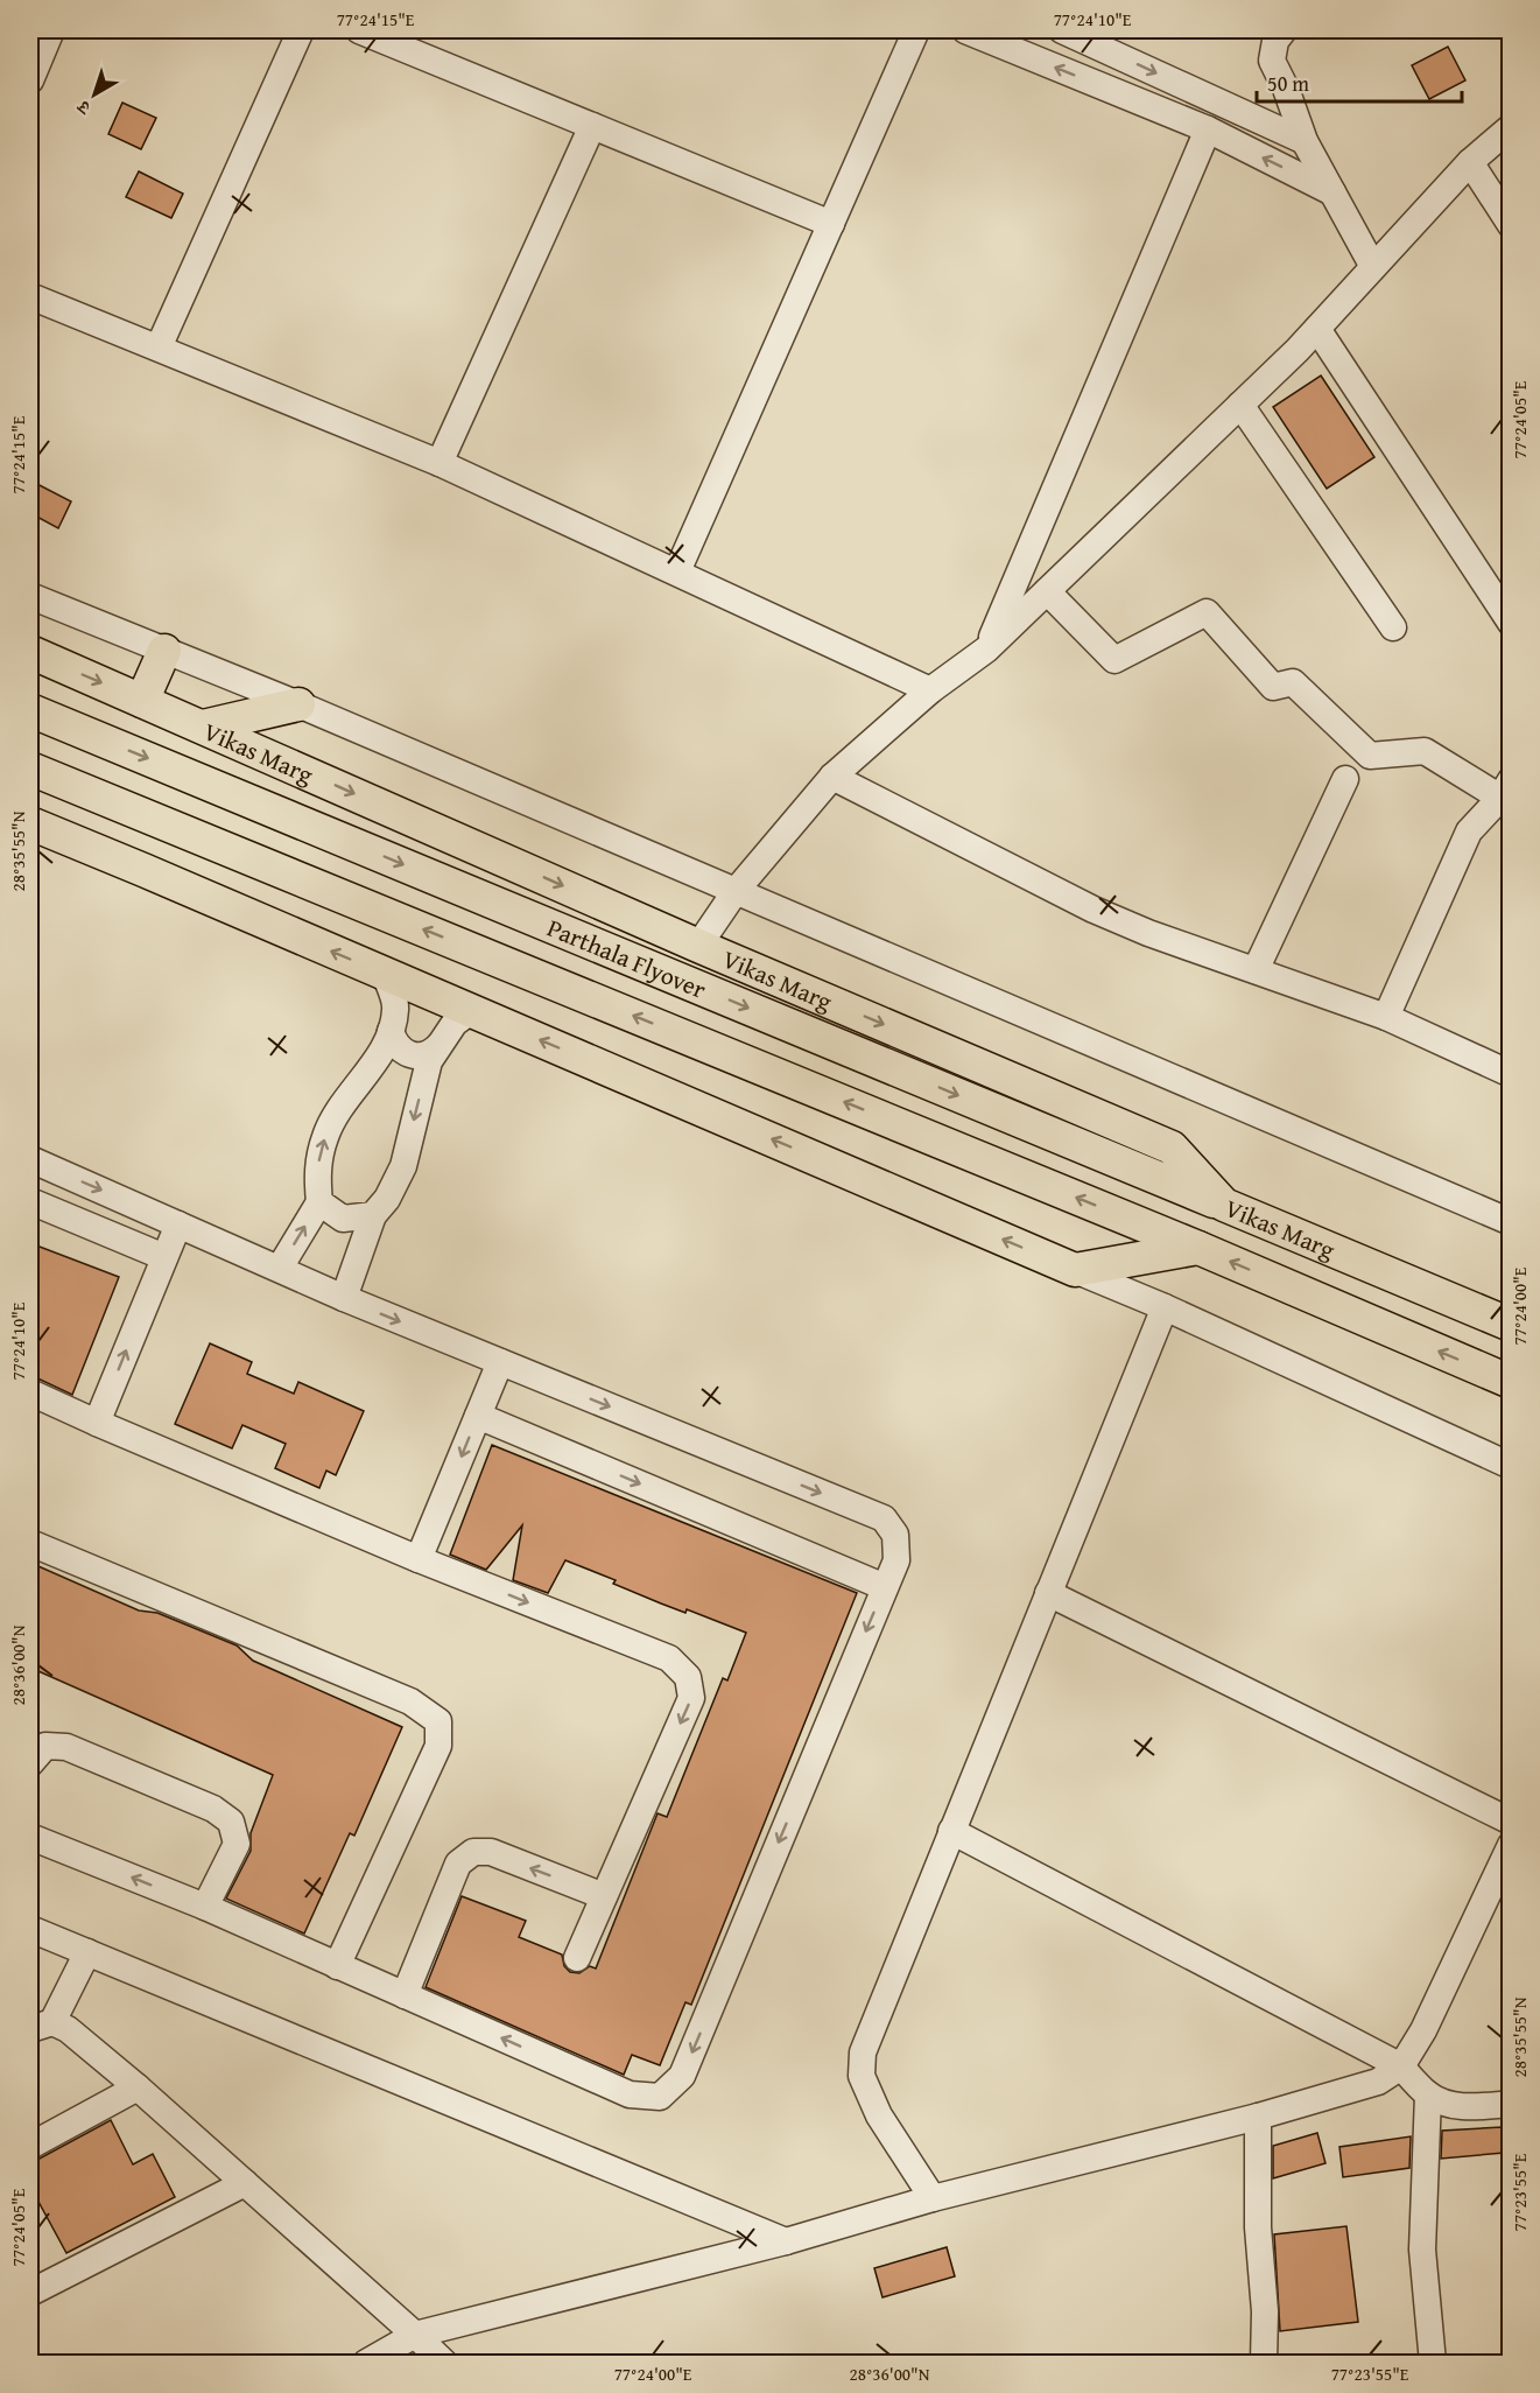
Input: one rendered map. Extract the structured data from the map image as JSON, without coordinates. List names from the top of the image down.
{
  "streets": {
    "main road": ["Vikas Marg", "Parthala Flyover"]
  },
  "crossings": [
    ["Vikas Marg", "Parthala Flyover"]
  ],
  "scale_bar": "50 m",
  "north": "bottom left",
  "coordinates": [
    "77°24'15\"E",
    "77°24'10\"E",
    "77°24'05\"E",
    "28°35'55\"N",
    "77°24'00\"E",
    "28°36'00\"N",
    "77°23'55\"E"
  ]
}
